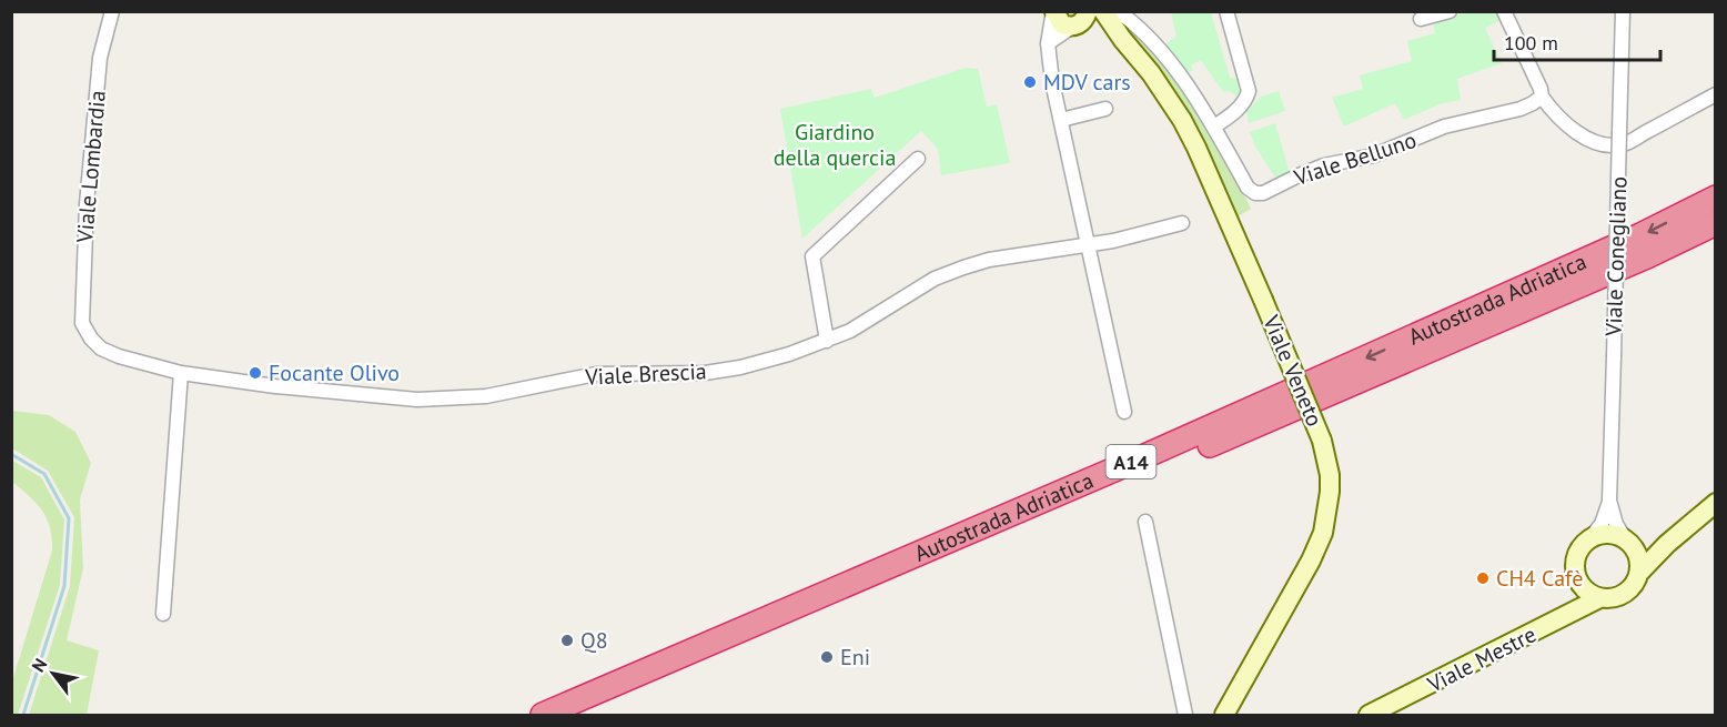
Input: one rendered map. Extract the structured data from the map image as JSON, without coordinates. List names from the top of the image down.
{
  "streets": {
    "highway": ["Autostrada Adriatica", "A14"],
    "main road": ["Viale Veneto", "Viale Mestre"],
    "street": [
      "Viale Belluno",
      "Viale Lombardia",
      "Viale Conegliano",
      "Viale Brescia"
    ]
  },
  "crossings": [
    ["Viale Belluno", "Viale Veneto"],
    ["Viale Lombardia", "Viale Brescia"],
    ["Viale Conegliano", "Viale Mestre"]
  ],
  "parks": ["Giardino della quercia"],
  "places": [
    "MDV cars",
    "Focante Olivo",
    "CH4 Cafè",
    "Q8",
    "Eni"
  ],
  "scale_bar": "100 m",
  "north": "top left"
}
